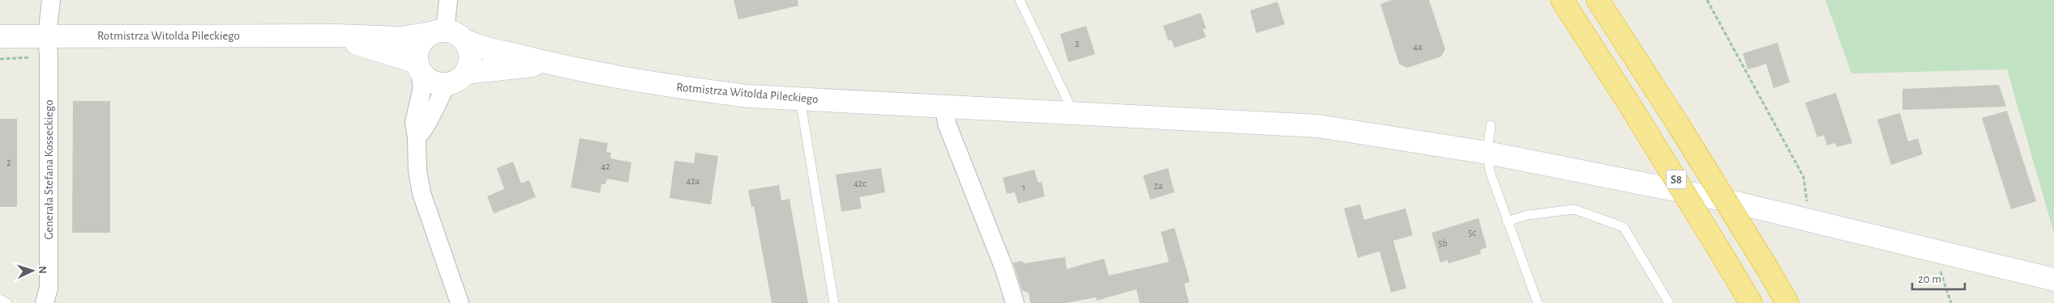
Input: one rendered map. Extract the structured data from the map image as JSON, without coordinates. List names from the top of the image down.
{
  "streets": {
    "highway": ["S8"],
    "street": ["Rotmistrza Witolda Pileckiego", "Generała Stefana Kosseckiego"]
  },
  "crossings": [
    ["Rotmistrza Witolda Pileckiego", "Generała Stefana Kosseckiego"]
  ],
  "house_numbers": [
    "2",
    "4a",
    "2",
    "42",
    "42a",
    "42c",
    "2a",
    "1",
    "5c",
    "5b"
  ],
  "scale_bar": "20 m",
  "north": "right"
}
